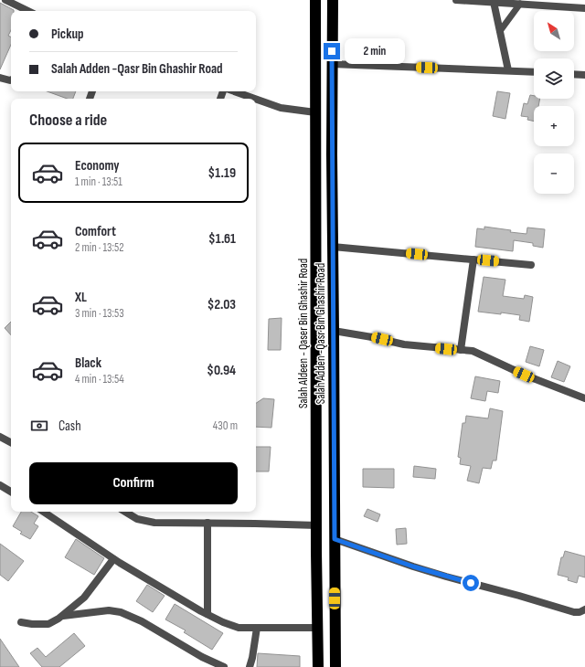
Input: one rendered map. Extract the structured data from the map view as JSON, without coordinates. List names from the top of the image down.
{
  "streets": {
    "highway": ["Salah Aldeen - Qaser Bin Ghashir Road", "Salah Adden -Qasr Bin Ghashir Road"]
  },
  "north": "top left",
  "page": {
    "map_buttons": ["+", "−"],
    "banner": ["Pickup", "Salah Adden -Qasr Bin Ghashir Road"],
    "bubble": "2 min",
    "heading": "Choose a ride",
    "list": [
      {
        "name": "Economy",
        "note": "1 min · 13:51",
        "value": "$1.19"
      },
      {
        "name": "Comfort",
        "note": "2 min · 13:52",
        "value": "$1.61"
      },
      {
        "name": "XL",
        "note": "3 min · 13:53",
        "value": "$2.03"
      },
      {
        "name": "Black",
        "note": "4 min · 13:54",
        "value": "$0.94"
      }
    ],
    "pay": ["Cash", "430 m"],
    "buttons": "Confirm"
  }
}
